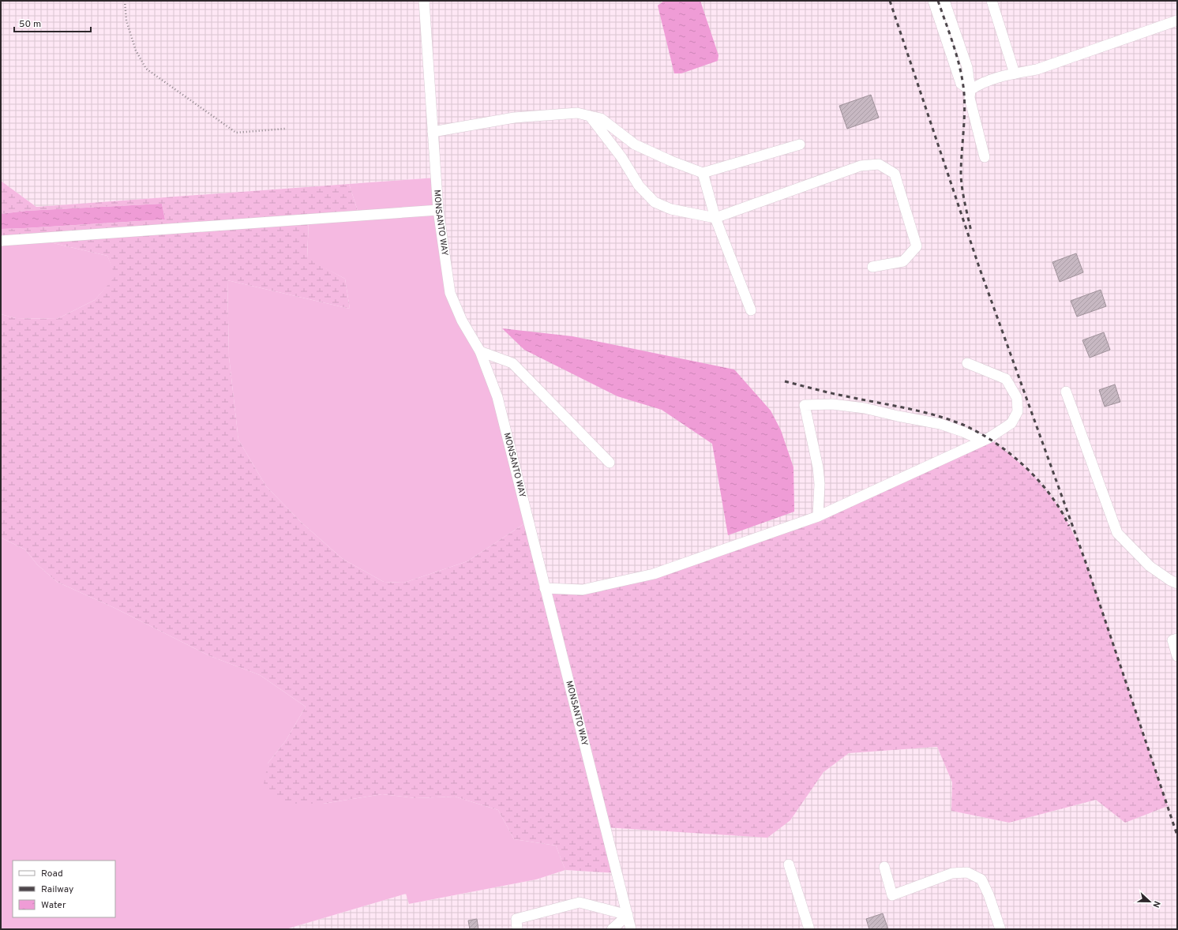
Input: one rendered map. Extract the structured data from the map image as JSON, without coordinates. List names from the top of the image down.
{
  "streets": {
    "street": ["MONSANTO WAY"]
  },
  "legend": ["Road", "Railway", "Water"],
  "scale_bar": "50 m",
  "north": "right"
}
